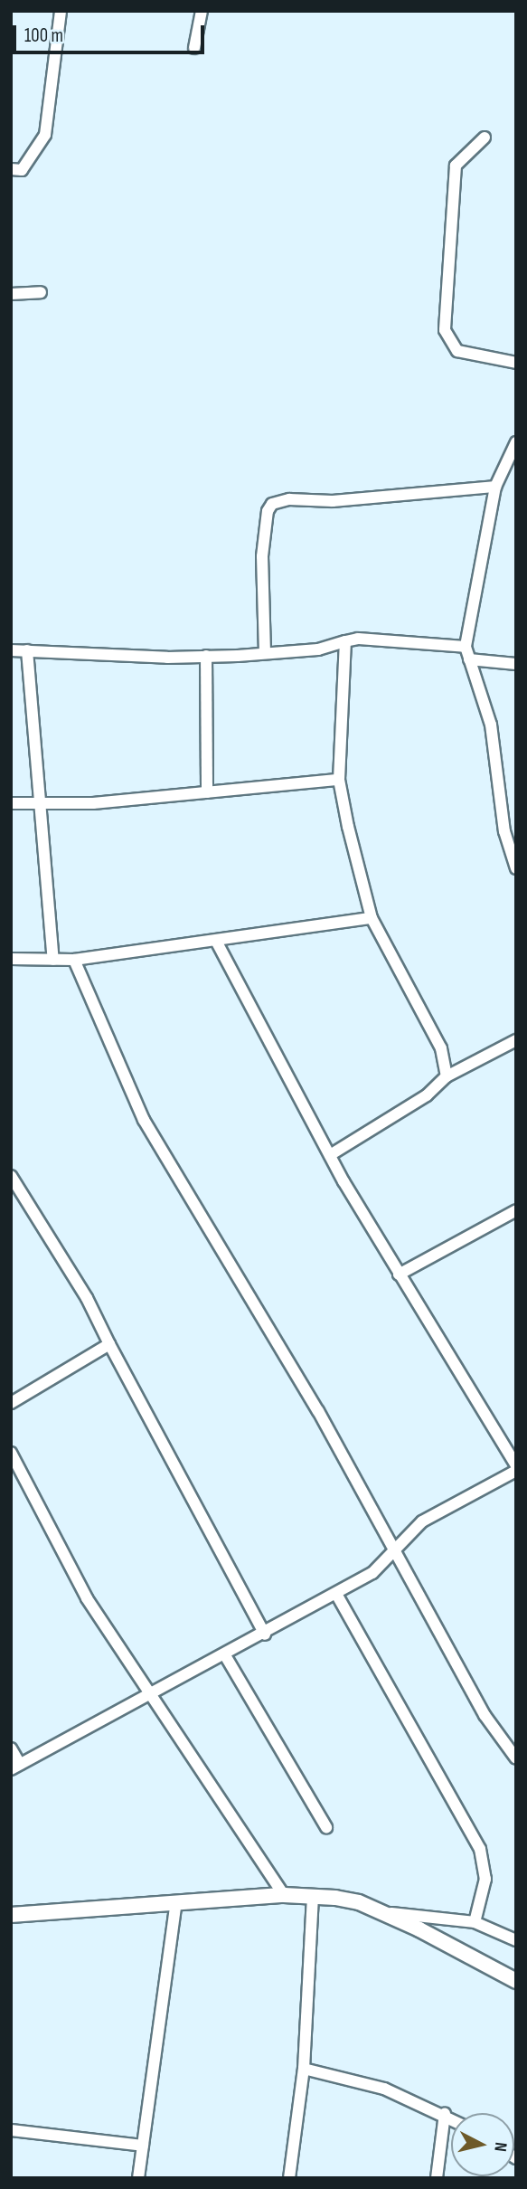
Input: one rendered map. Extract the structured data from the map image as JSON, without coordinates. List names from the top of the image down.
{
  "scale_bar": "100 m",
  "north": "right"
}
